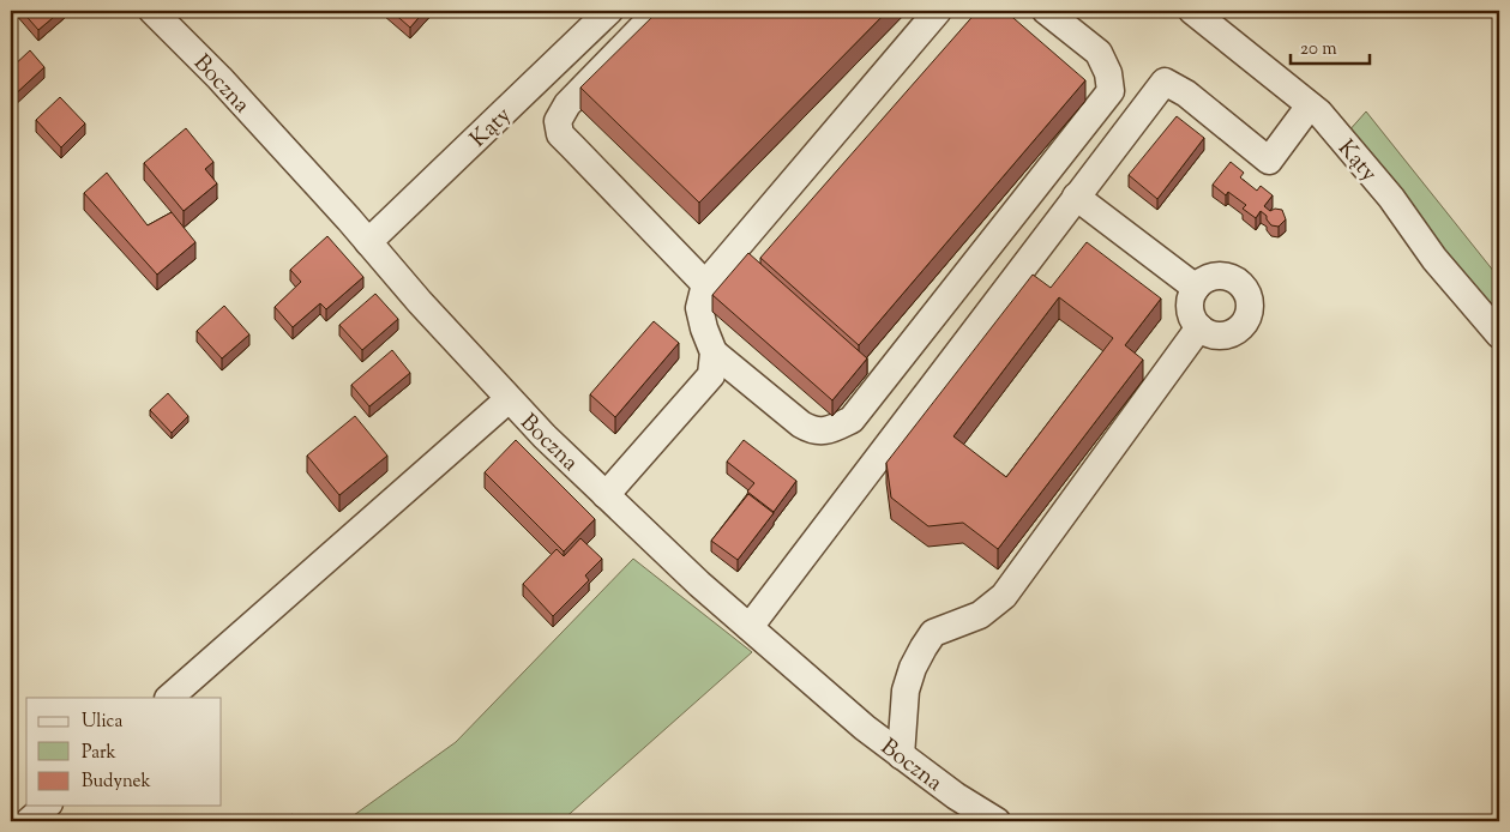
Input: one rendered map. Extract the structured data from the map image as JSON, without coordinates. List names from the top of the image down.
{
  "streets": {
    "street": ["Boczna", "Kąty"]
  },
  "crossings": [
    ["Boczna", "Kąty"]
  ],
  "legend": ["Ulica", "Park", "Budynek"],
  "scale_bar": "20 m"
}
